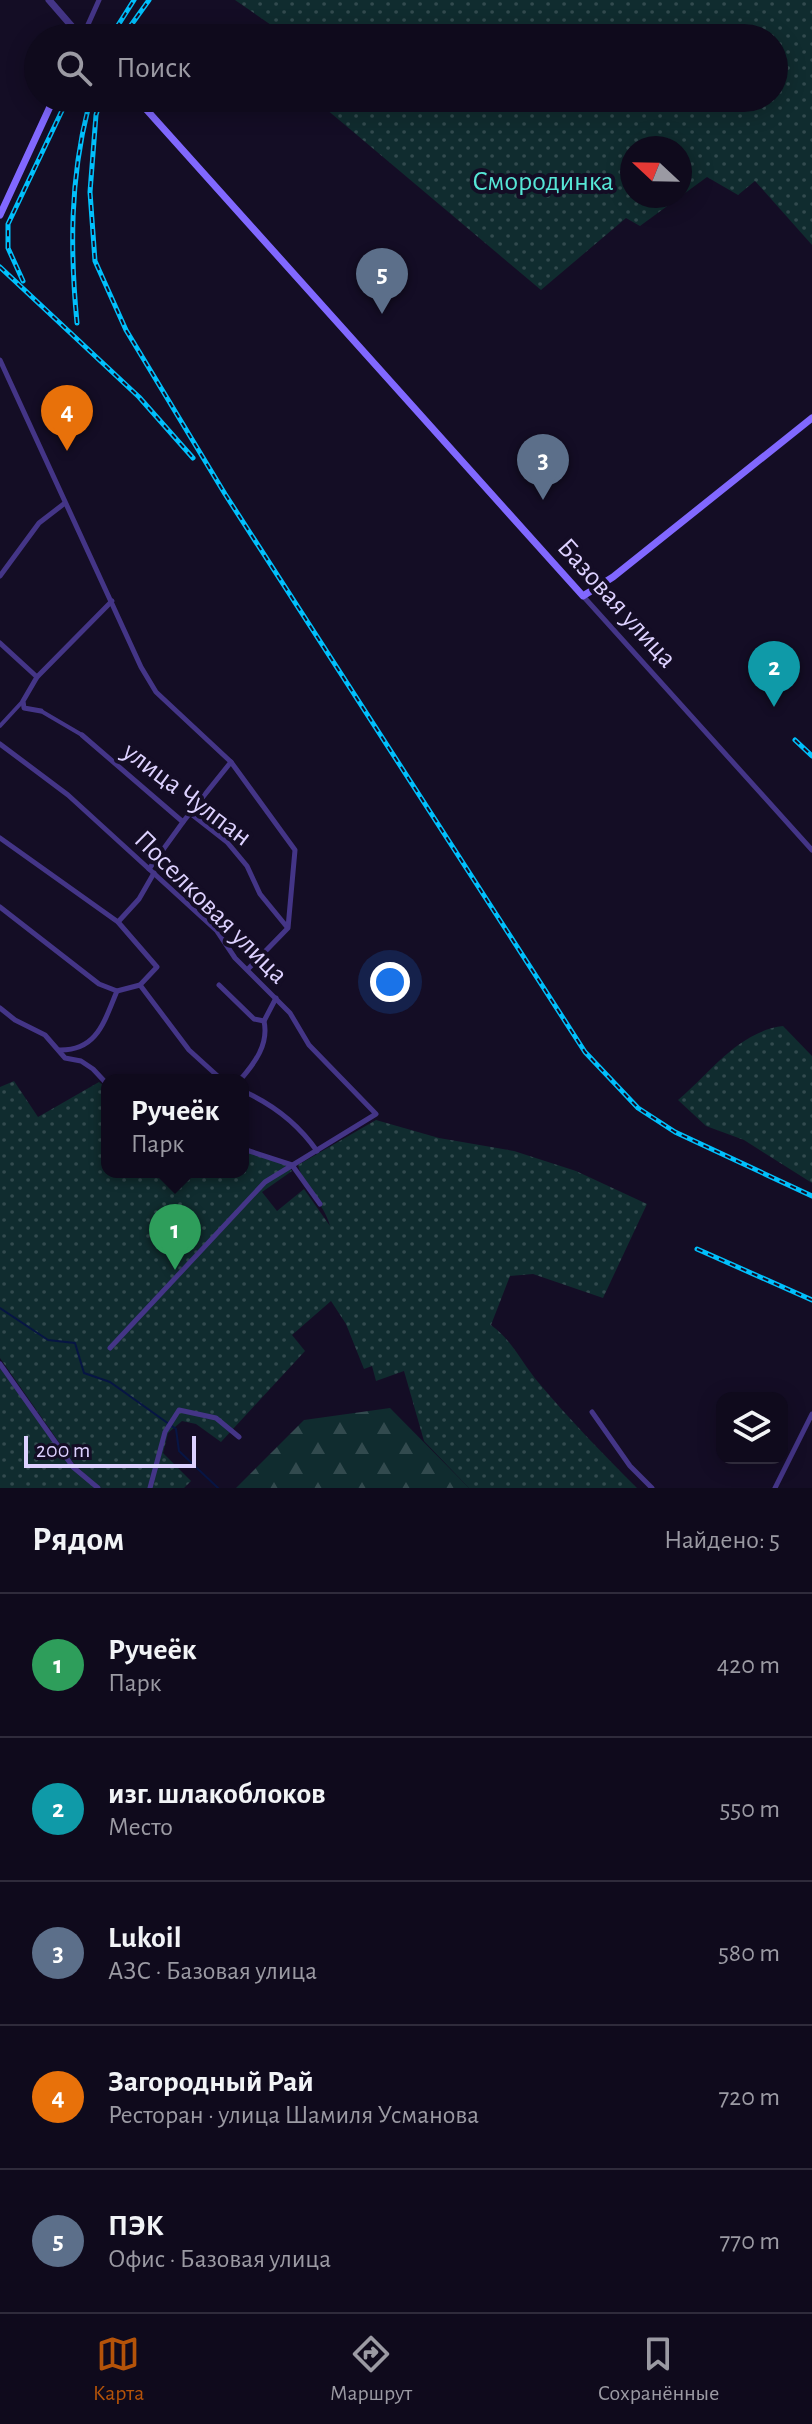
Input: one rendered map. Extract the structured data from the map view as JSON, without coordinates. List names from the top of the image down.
{
  "streets": {
    "main road": ["Базовая улица"],
    "street": ["улица Чулпан", "Поселковая улица"]
  },
  "parks": ["Смородинка"],
  "scale_bar": "200 m",
  "north": "left",
  "page": {
    "search": "Поиск",
    "pins": [
      "5",
      "4",
      "3",
      "2",
      "1"
    ],
    "popup": ["Ручеёк", "Парк"],
    "scale": "200 m",
    "heading": ["Рядом", "Найдено: 5"],
    "list": [
      {
        "mark": "1",
        "name": "Ручеёк",
        "note": "Парк",
        "value": "420 m"
      },
      {
        "mark": "2",
        "name": "изг. шлакоблоков",
        "note": "Место",
        "value": "550 m"
      },
      {
        "mark": "3",
        "name": "Lukoil",
        "note": "АЗС · Базовая улица",
        "value": "580 m"
      },
      {
        "mark": "4",
        "name": "Загородный Рай",
        "note": "Ресторан · улица Шамиля Усманова",
        "value": "720 m"
      },
      {
        "mark": "5",
        "name": "ПЭК",
        "note": "Офис · Базовая улица",
        "value": "770 m"
      }
    ],
    "nav": ["Карта", "Маршрут", "Сохранённые"]
  }
}
